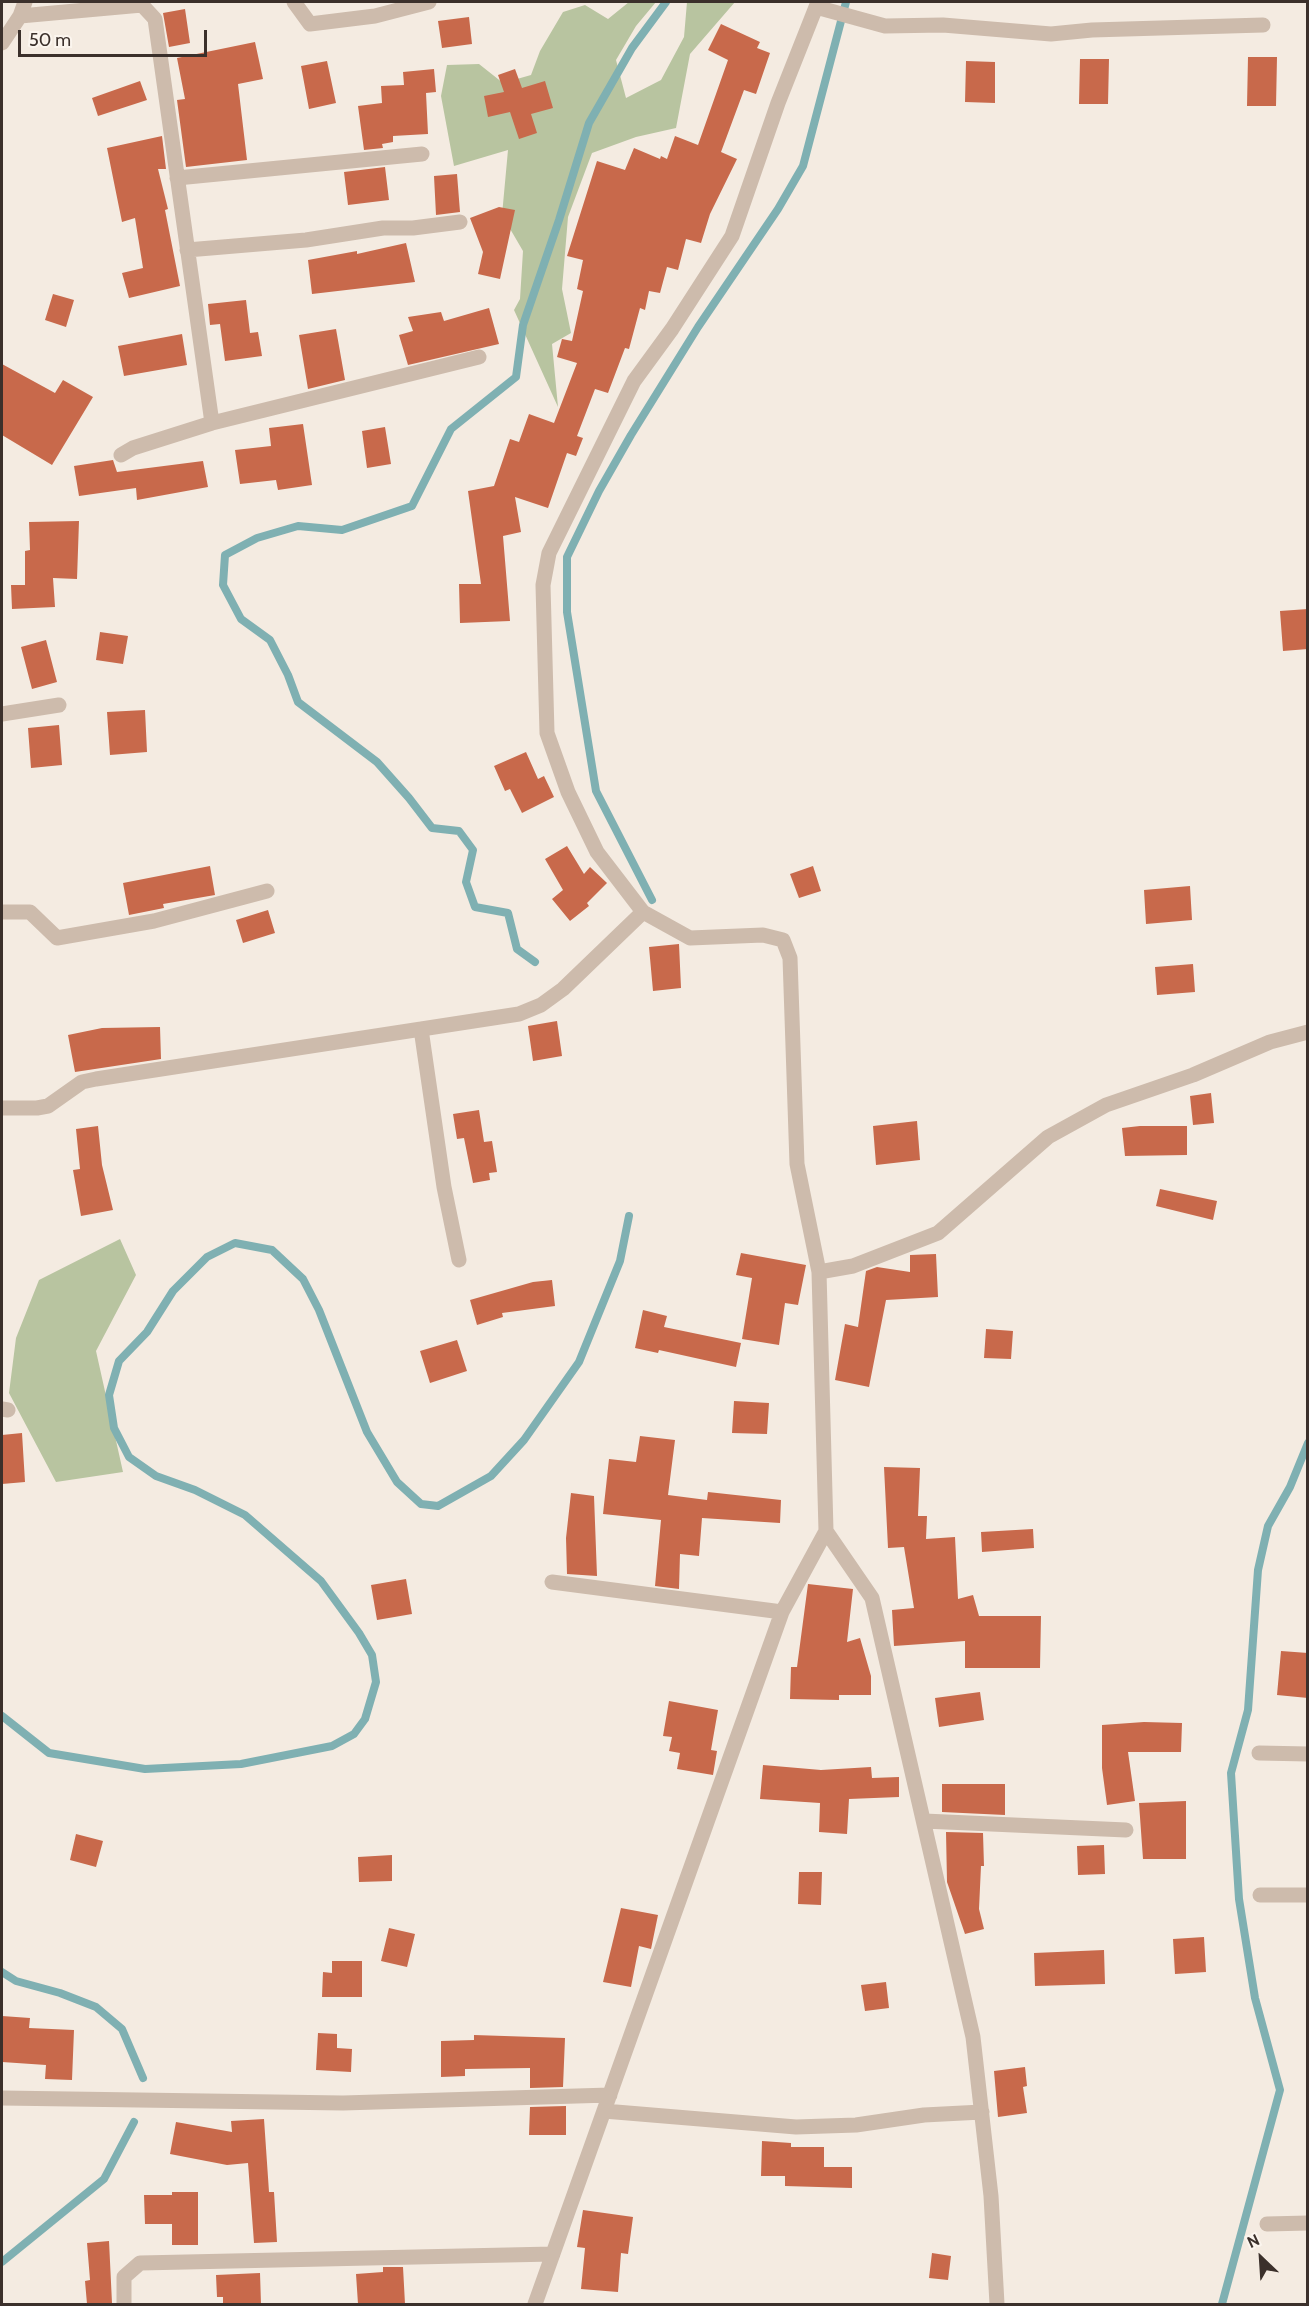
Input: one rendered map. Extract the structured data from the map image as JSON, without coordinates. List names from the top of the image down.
{
  "scale_bar": "50 m",
  "north": "top left"
}
